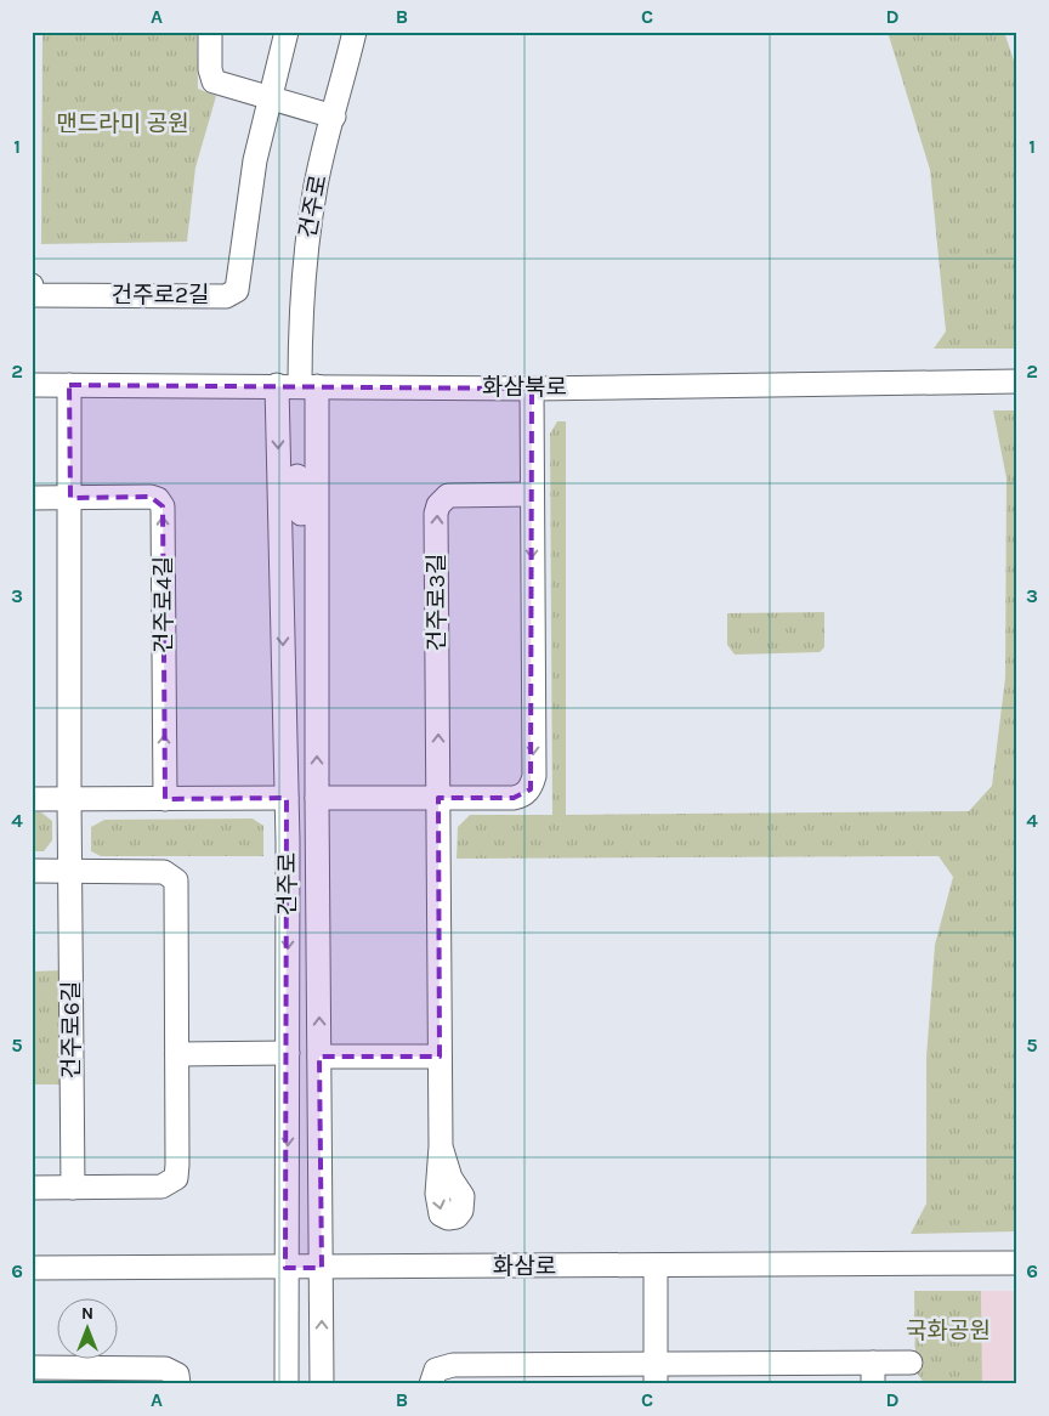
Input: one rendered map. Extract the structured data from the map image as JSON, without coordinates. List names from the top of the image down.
{
  "streets": {
    "street": [
      "건주로",
      "건주로2길",
      "화삼북로",
      "건주로3길",
      "건주로4길",
      "건주로6길",
      "화삼로"
    ]
  },
  "crossings": [
    ["건주로", "화삼북로"],
    ["건주로", "화삼로"]
  ],
  "one_way": ["건주로3길"],
  "parks": ["맨드라미 공원", "국화공원"],
  "north": "top",
  "grid": {
    "columns": [
      "A",
      "B",
      "C",
      "D"
    ],
    "rows": [
      "1",
      "2",
      "3",
      "4",
      "5",
      "6"
    ]
  }
}
